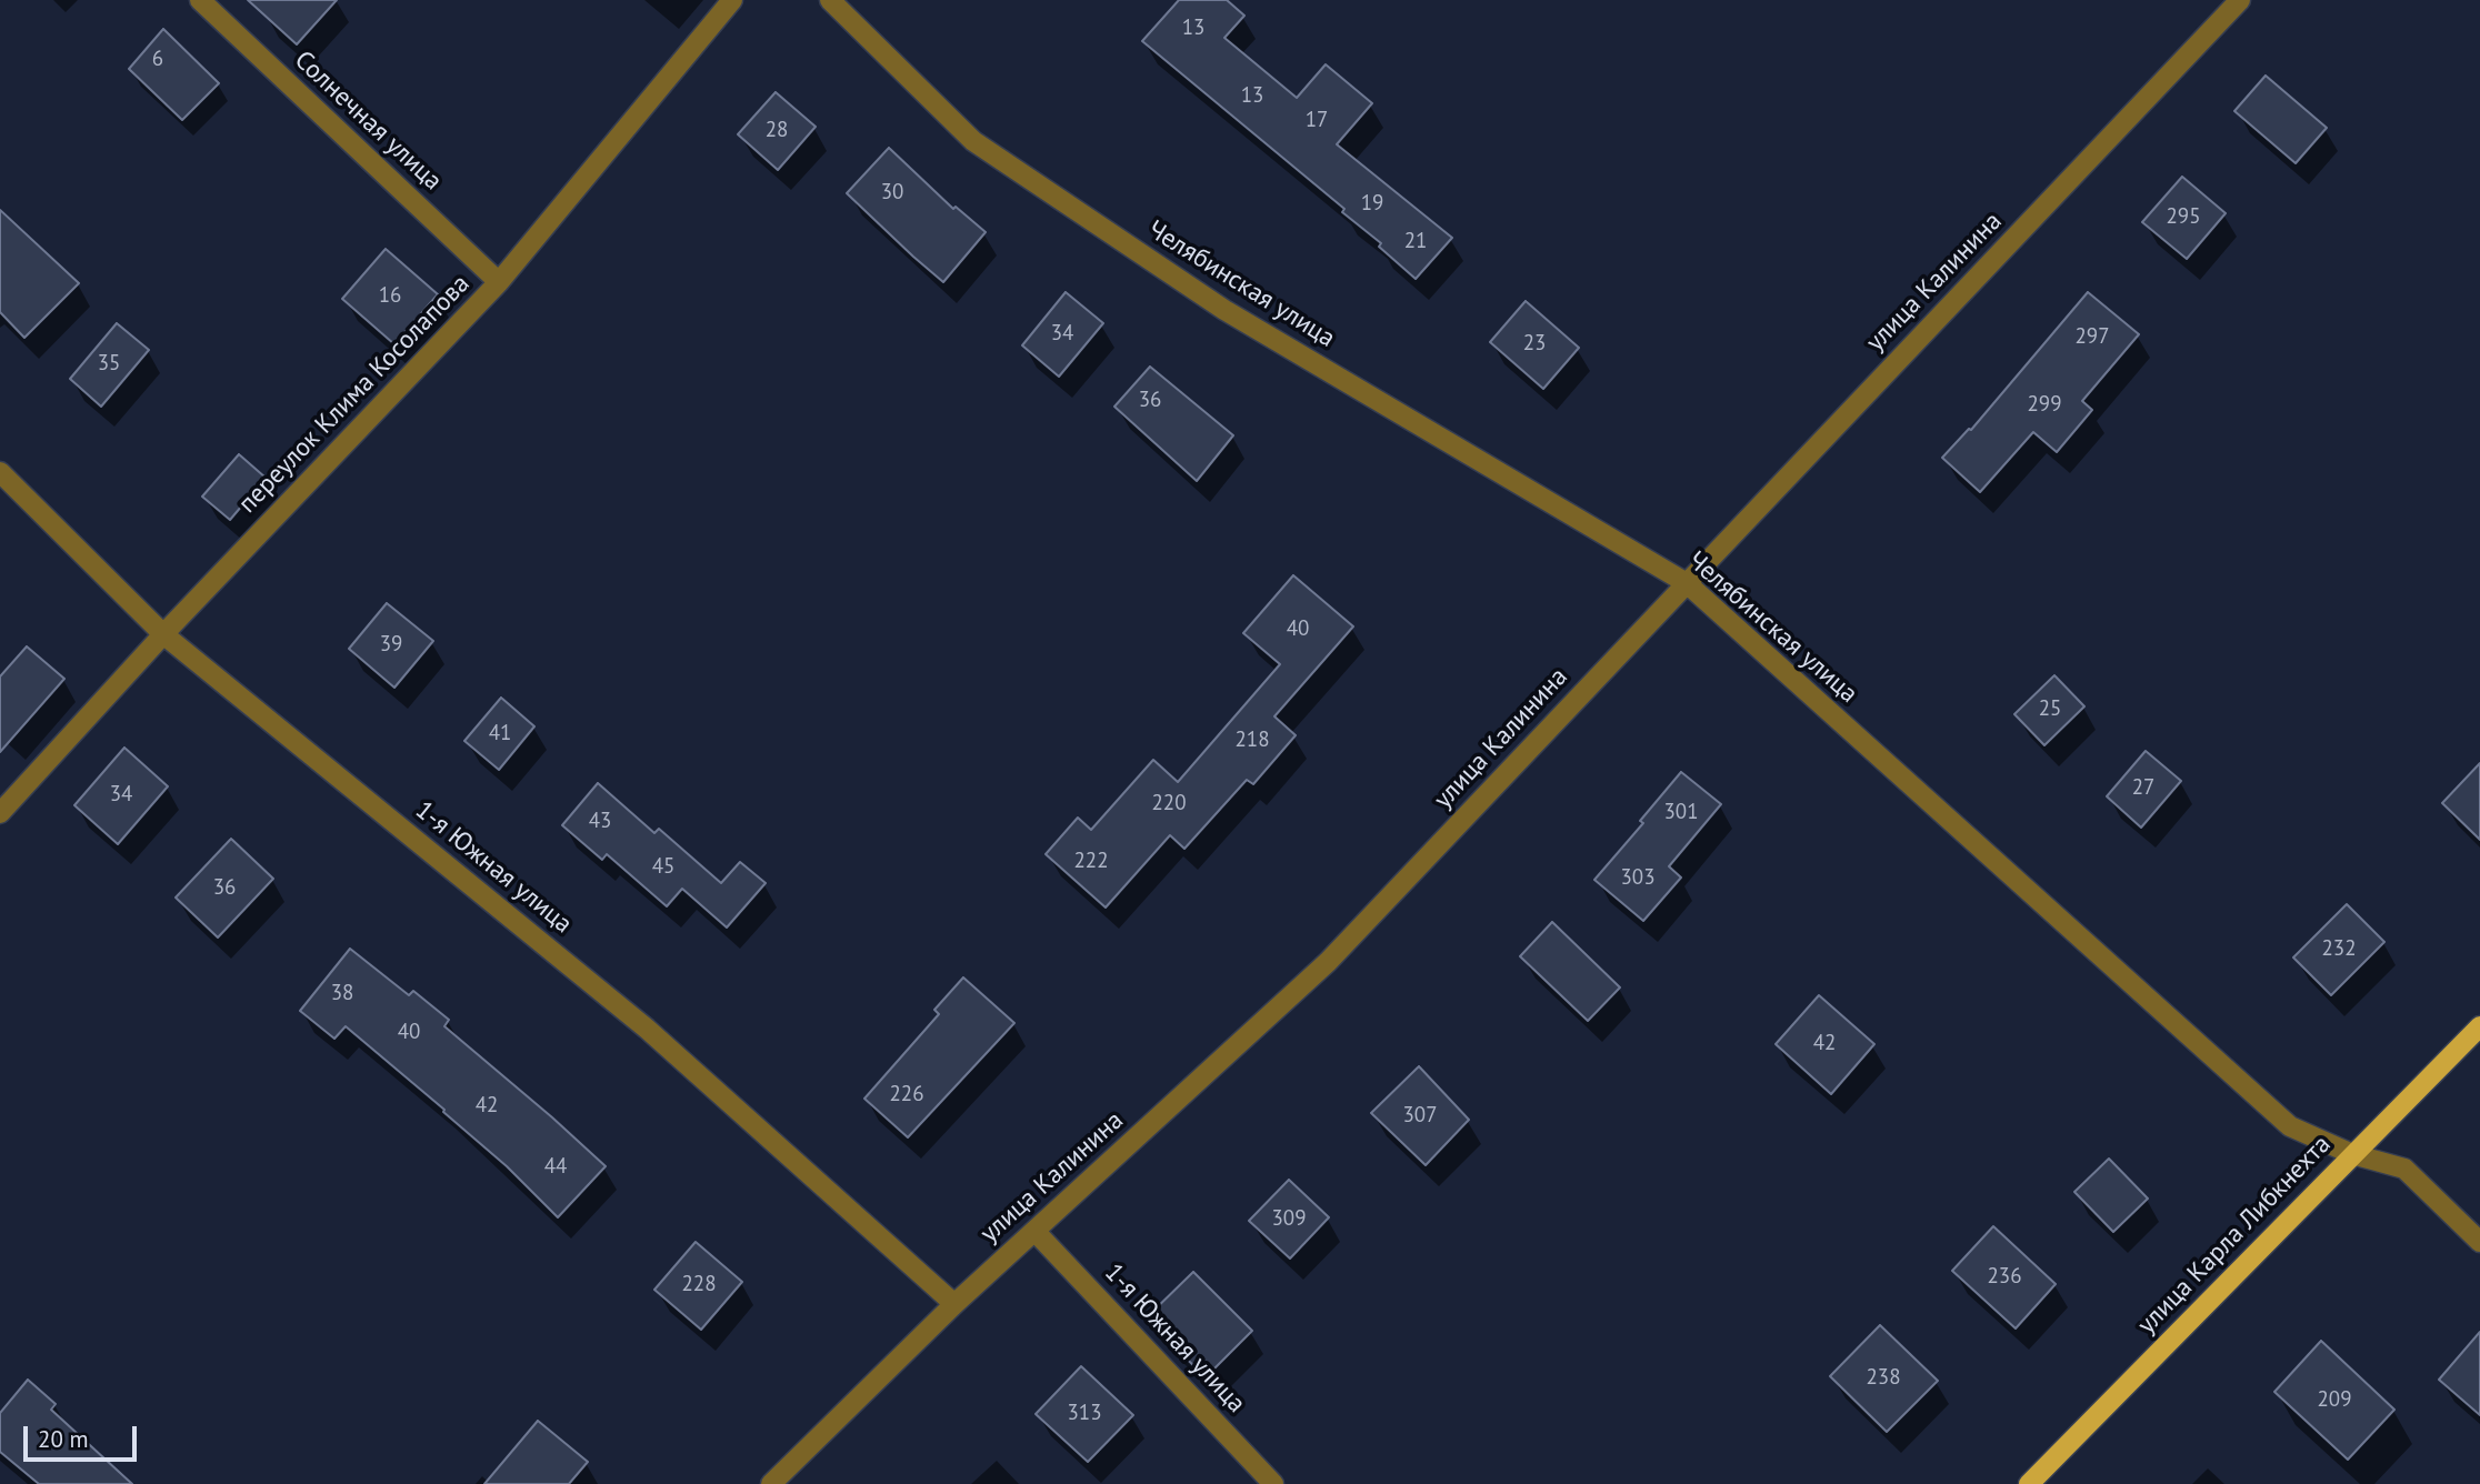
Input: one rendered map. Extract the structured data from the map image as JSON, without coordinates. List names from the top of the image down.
{
  "streets": {
    "main road": ["улица Карла Либкнехта"],
    "street": [
      "Солнечная улица",
      "улица Калинина",
      "Челябинская улица",
      "переулок Клима Косолапова",
      "1-я Южная улица"
    ]
  },
  "crossings": [
    ["Солнечная улица", "переулок Клима Косолапова"],
    ["улица Калинина", "Челябинская улица"],
    ["улица Калинина", "1-я Южная улица"],
    ["Челябинская улица", "улица Карла Либкнехта"],
    ["переулок Клима Косолапова", "1-я Южная улица"]
  ],
  "house_numbers": [
    "13",
    "6",
    "13",
    "17",
    "28",
    "30",
    "19",
    "295",
    "21",
    "16",
    "34",
    "297",
    "23",
    "35",
    "36",
    "299",
    "40",
    "39",
    "25",
    "41",
    "218",
    "27",
    "34",
    "220",
    "301",
    "43",
    "222",
    "45",
    "303",
    "36",
    "232",
    "38",
    "40",
    "42",
    "226",
    "42",
    "307",
    "44",
    "309",
    "236",
    "228",
    "238",
    "209",
    "313"
  ],
  "scale_bar": "20 m"
}
